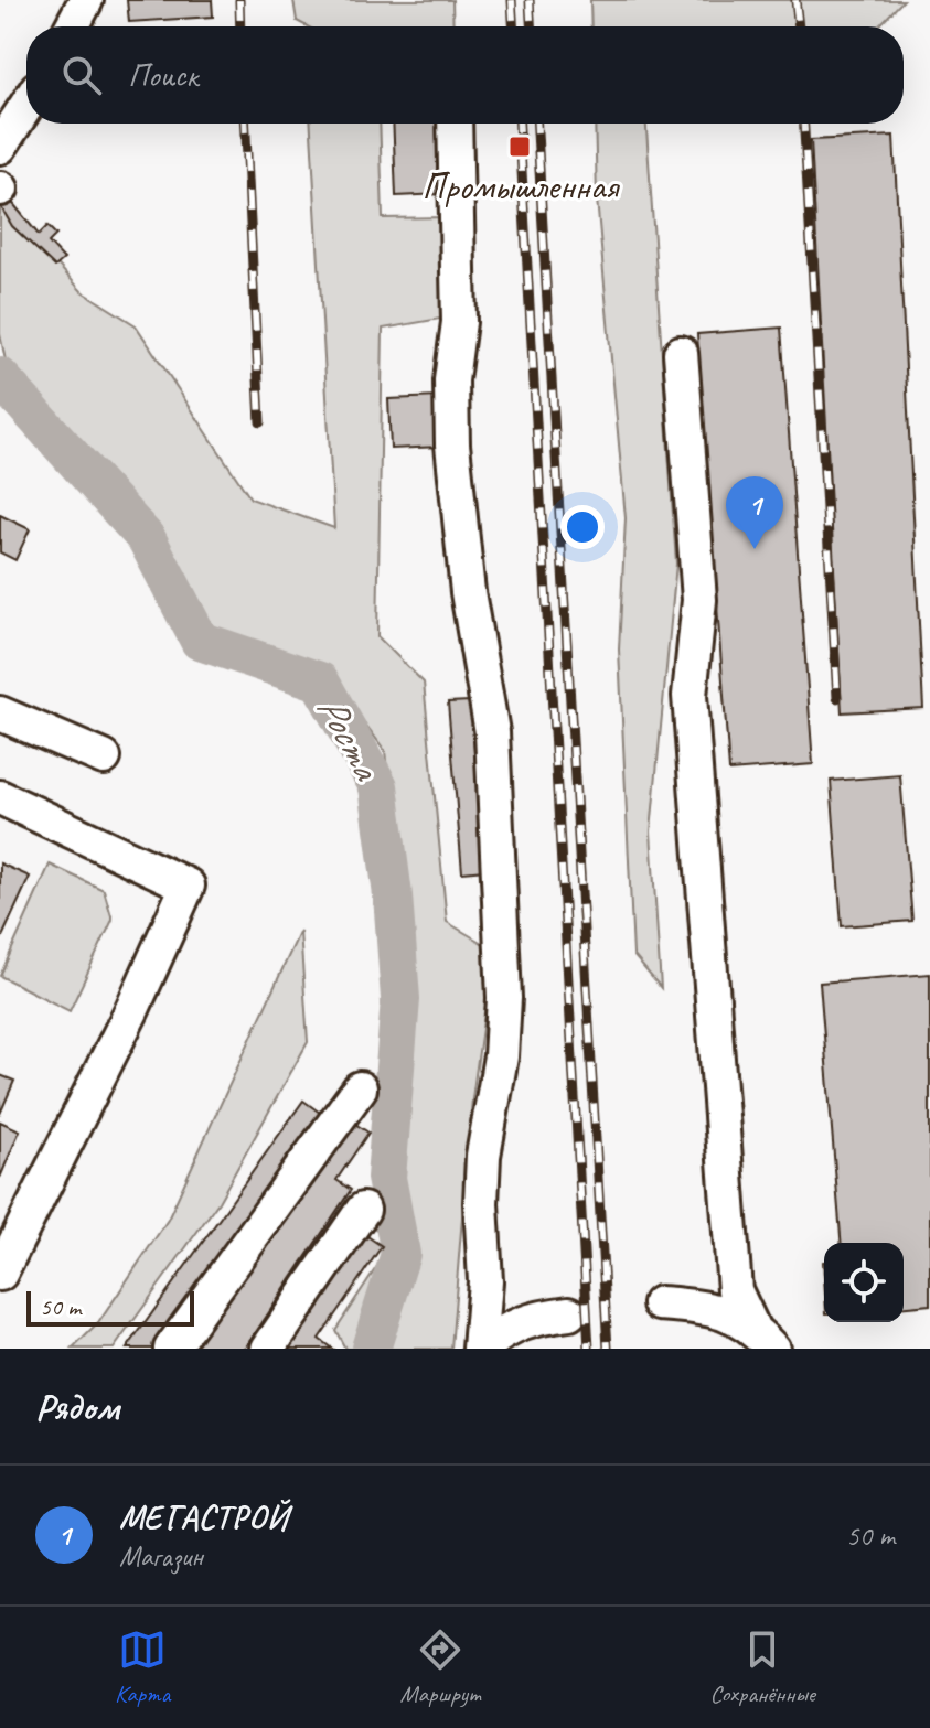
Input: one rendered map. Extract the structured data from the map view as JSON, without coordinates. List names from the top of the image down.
{
  "water": ["Роста"],
  "places": {
    "transit": ["Промышленная"]
  },
  "scale_bar": "50 m",
  "page": {
    "search": "Поиск",
    "pins": "1",
    "scale": "50 m",
    "heading": "Рядом",
    "list": [
      {
        "mark": "1",
        "name": "МЕГАСТРОЙ",
        "note": "Магазин",
        "value": "50 m"
      }
    ],
    "nav": ["Карта", "Маршрут", "Сохранённые"]
  }
}
